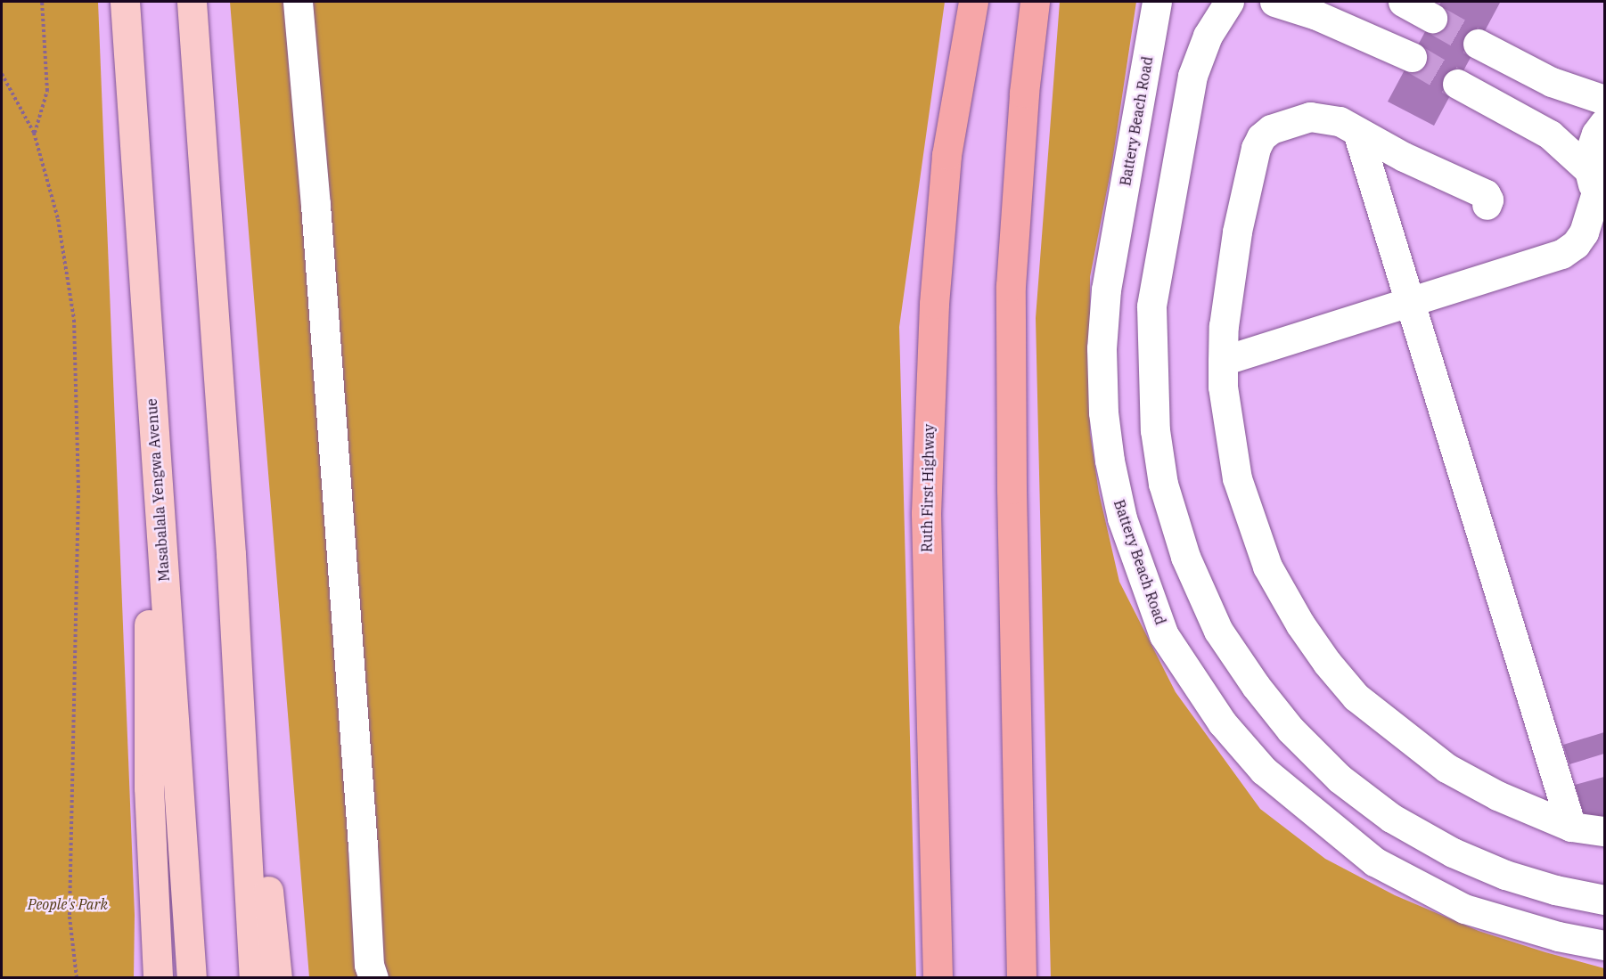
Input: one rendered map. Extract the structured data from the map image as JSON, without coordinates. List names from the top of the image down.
{
  "streets": {
    "highway": ["Ruth First Highway"],
    "main road": ["Masabalala Yengwa Avenue"],
    "street": ["Battery Beach Road"]
  },
  "parks": ["People's Park"]
}
